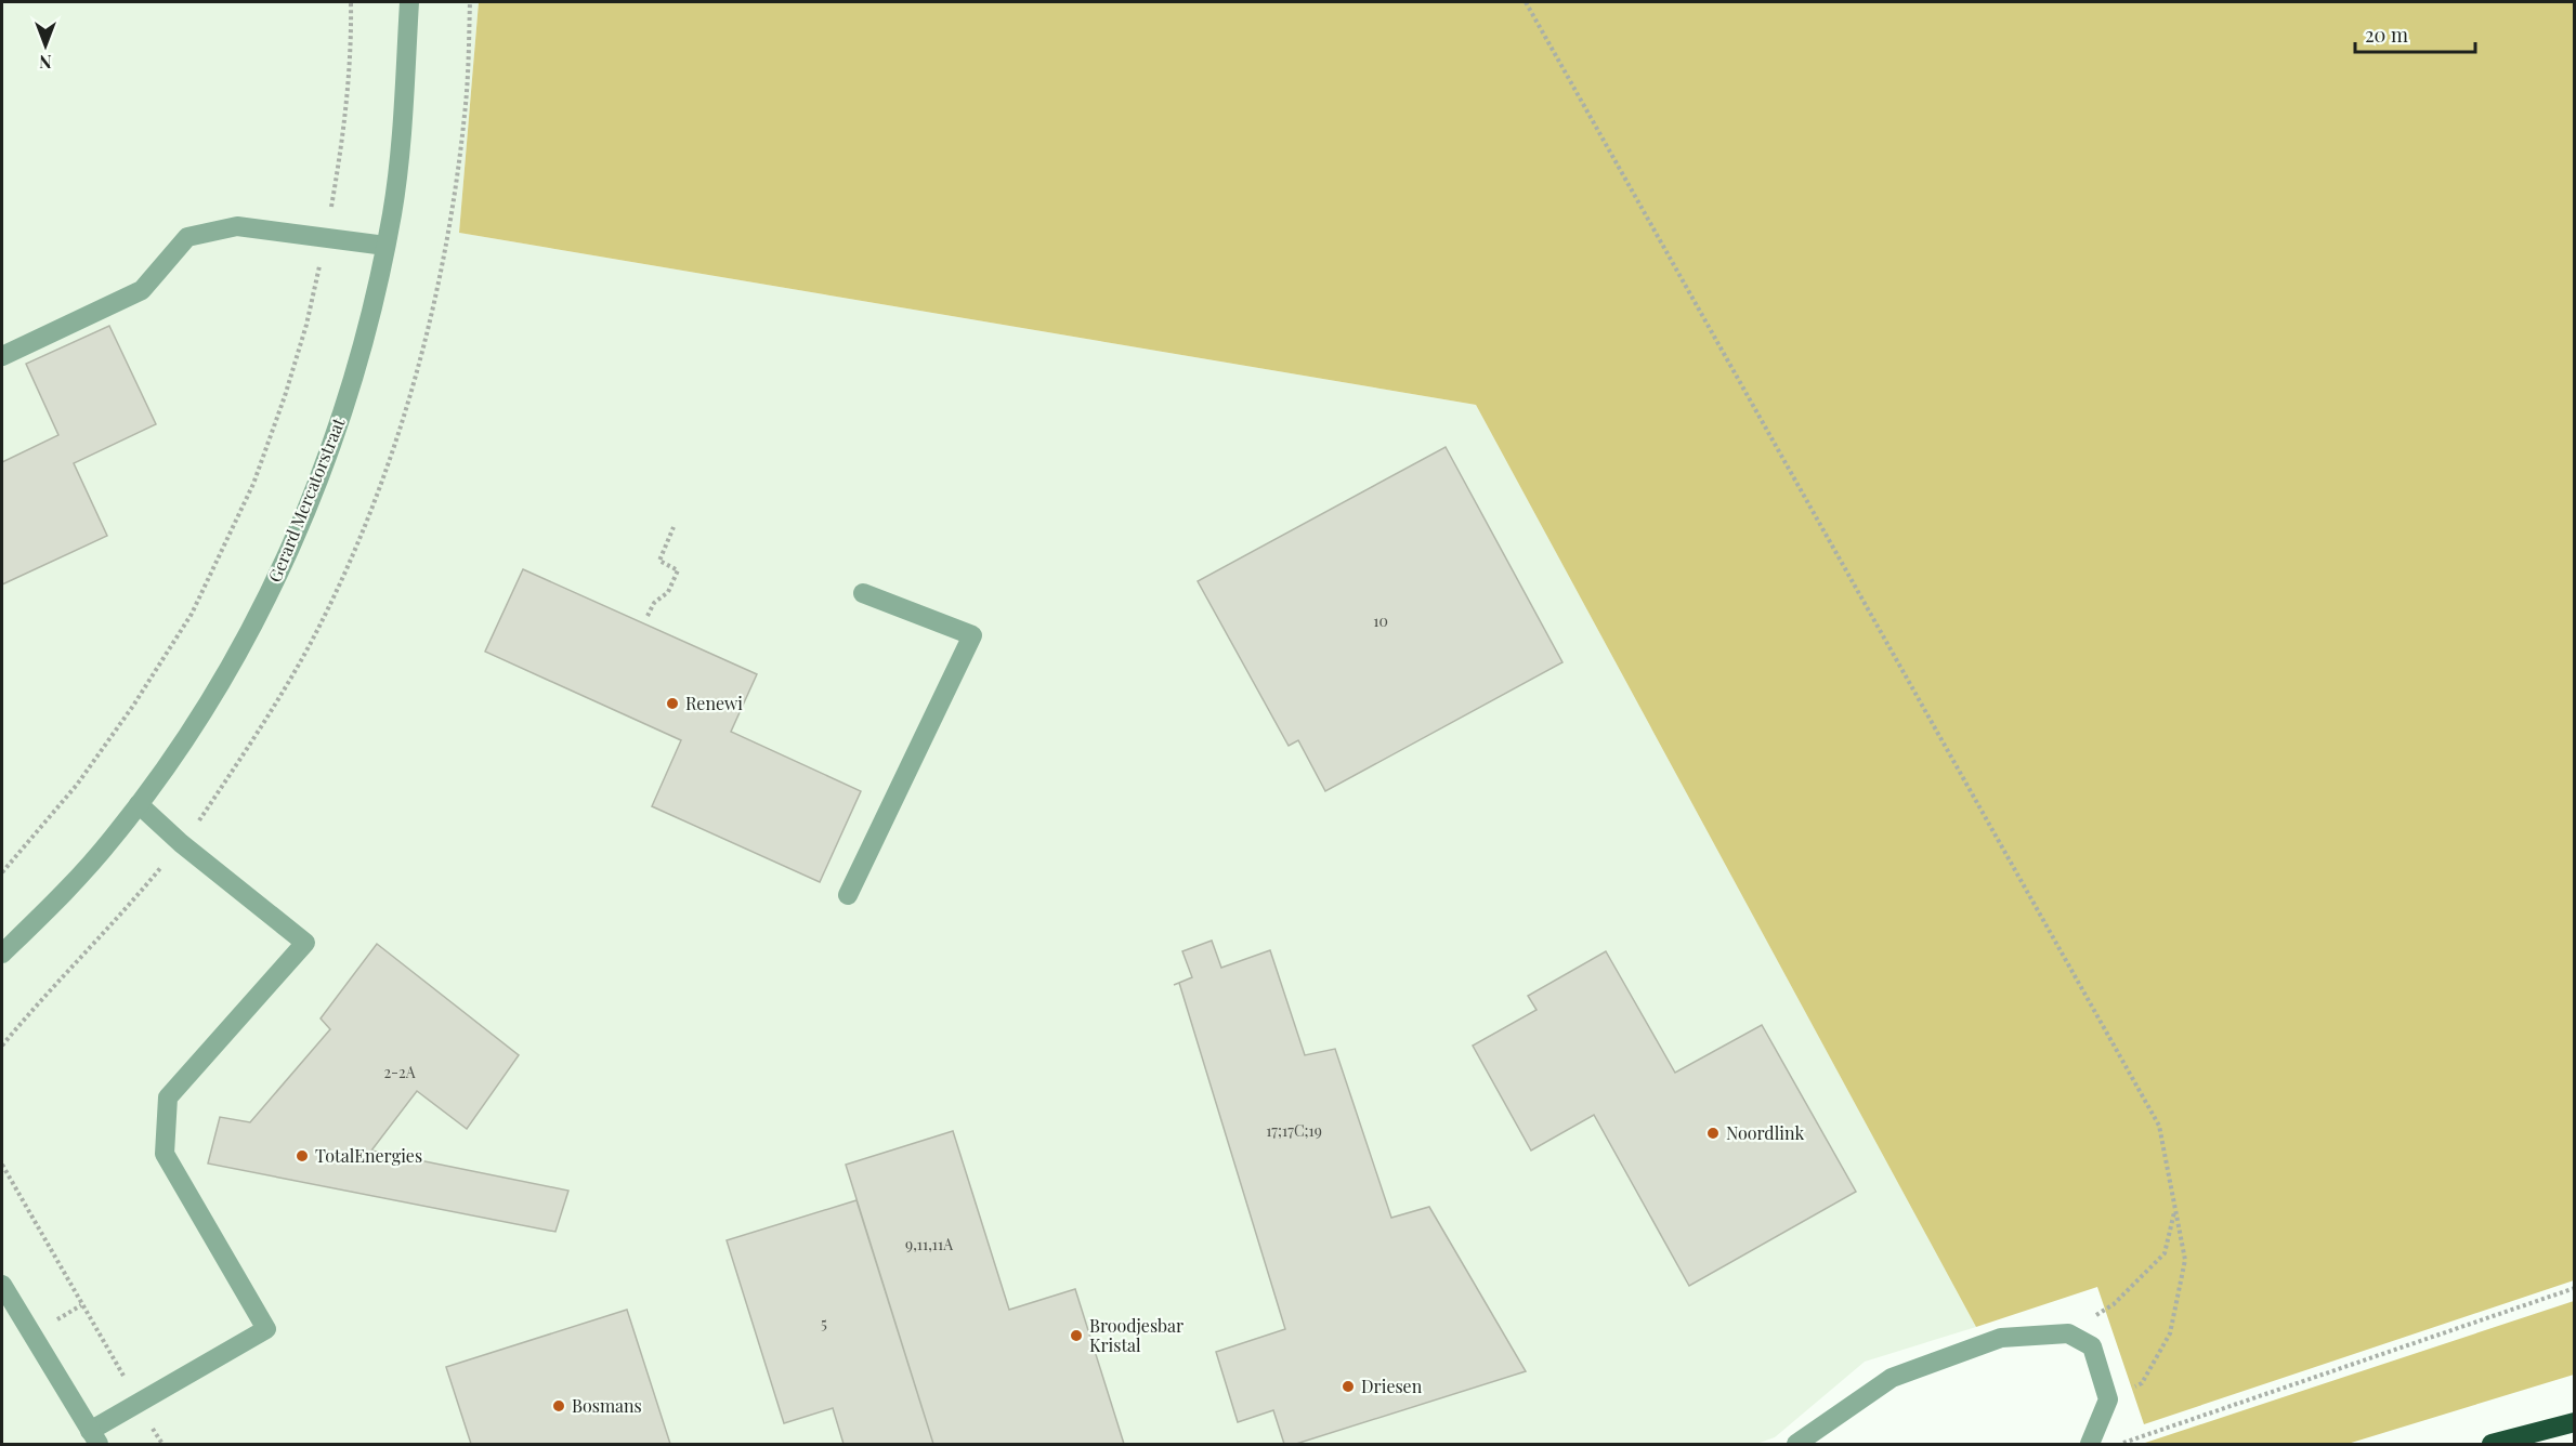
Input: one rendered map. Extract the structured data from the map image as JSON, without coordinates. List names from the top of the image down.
{
  "streets": {
    "street": ["Gerard Mercatorstraat"]
  },
  "places": [
    "Renewi",
    "Noordlink",
    "TotalEnergies",
    "Broodjesbar Kristal",
    "Driesen",
    "Bosmans"
  ],
  "house_numbers": [
    "10",
    "2-2A",
    "17;17C;19",
    "9,11,11A",
    "5"
  ],
  "scale_bar": "20 m",
  "north": "bottom"
}
